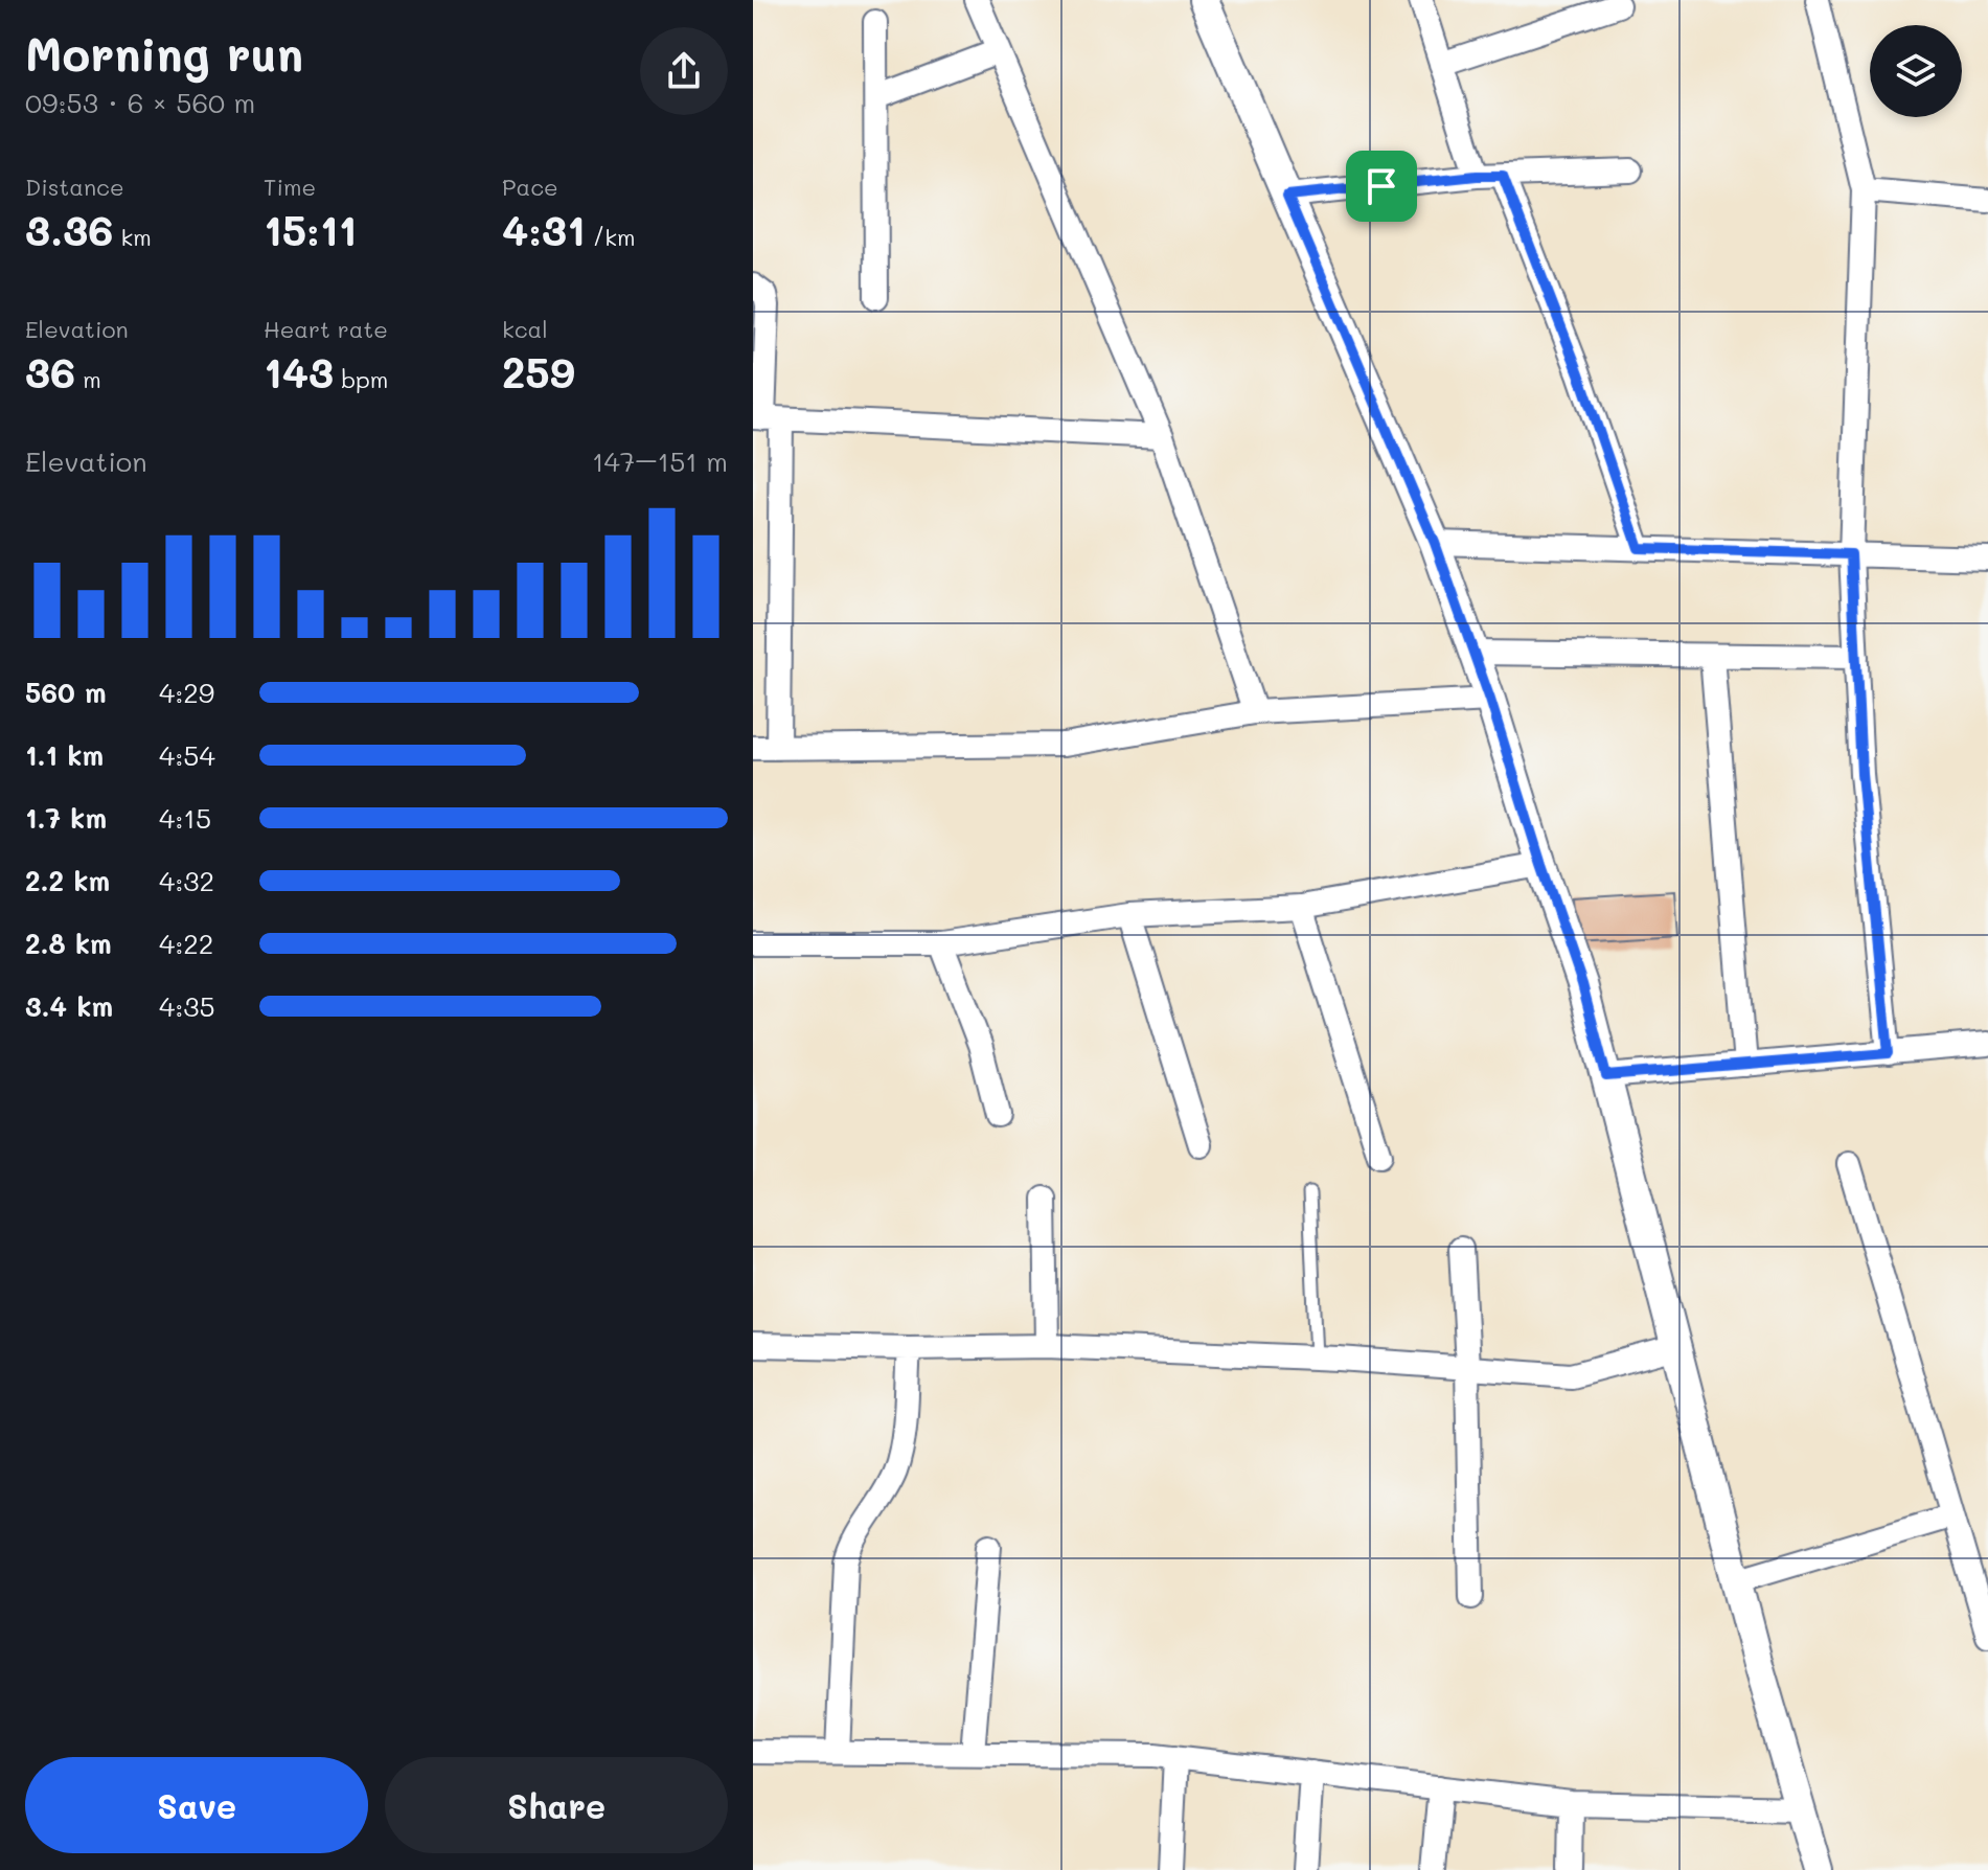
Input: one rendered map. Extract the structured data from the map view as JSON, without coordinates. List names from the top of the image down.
{
  "page": {
    "heading": ["Morning run", "09:53 · 6 × 560 m"],
    "stats": [
      ["Distance", "3.36 km"],
      ["Time", "15:11"],
      ["Pace", "4:31 /km"],
      ["Elevation", "36 m"],
      ["Heart rate", "143 bpm"],
      ["kcal", "259"]
    ],
    "chart": ["Elevation", "147–151 m"],
    "list": [
      {
        "name": "560 m",
        "note": "4:29"
      },
      {
        "name": "1.1 km",
        "note": "4:54"
      },
      {
        "name": "1.7 km",
        "note": "4:15"
      },
      {
        "name": "2.2 km",
        "note": "4:32"
      },
      {
        "name": "2.8 km",
        "note": "4:22"
      },
      {
        "name": "3.4 km",
        "note": "4:35"
      }
    ],
    "buttons": ["Save", "Share"]
  }
}
